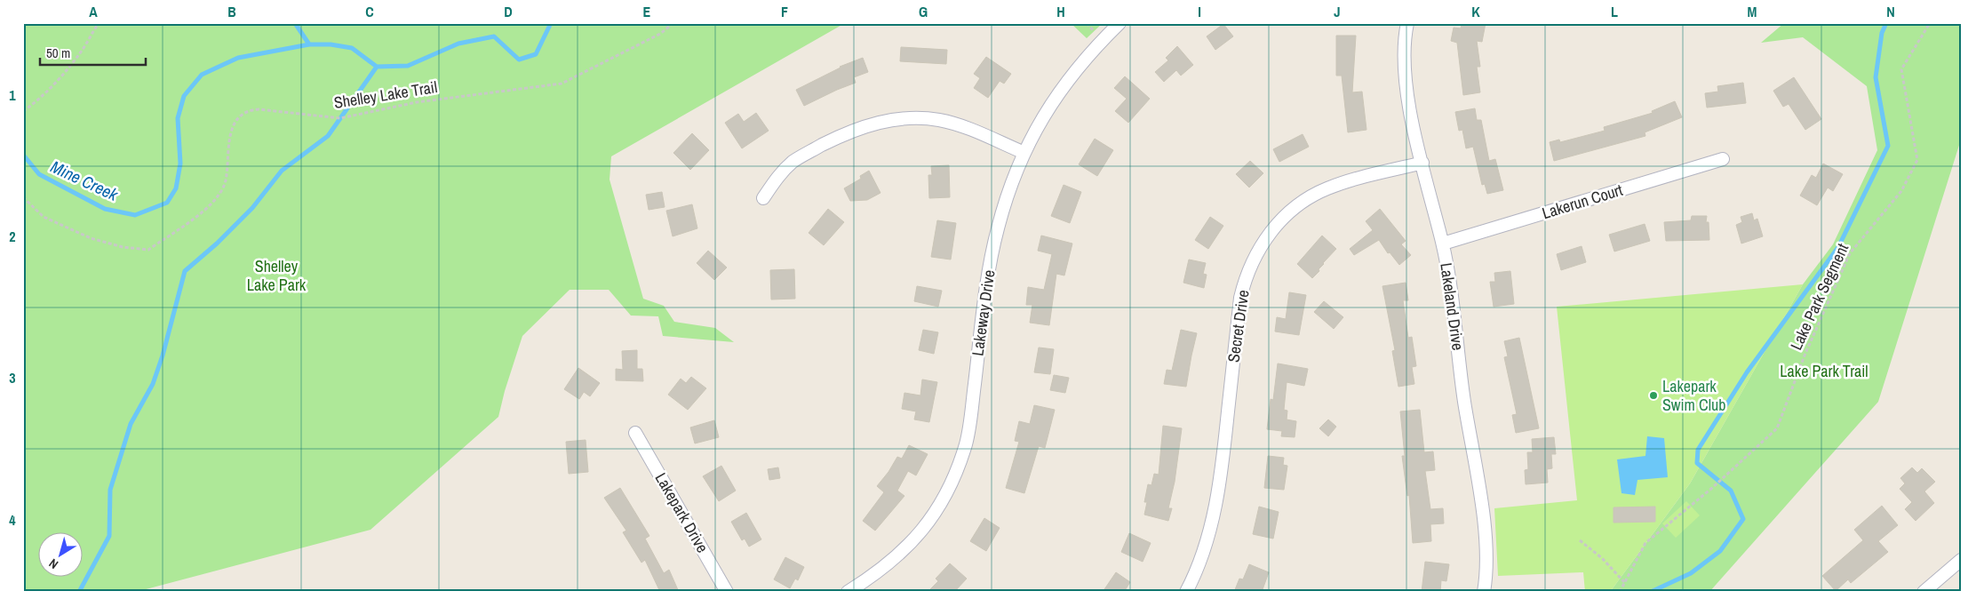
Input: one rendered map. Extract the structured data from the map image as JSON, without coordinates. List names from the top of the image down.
{
  "streets": {
    "street": [
      "Lakerun Court",
      "Lakeland Drive",
      "Lakeway Drive",
      "Secret Drive",
      "Lakepark Drive"
    ],
    "path": ["Shelley Lake Trail", "Lake Park Segment"]
  },
  "crossings": [
    ["Lakerun Court", "Lakeland Drive"],
    ["Lakeland Drive", "Secret Drive"]
  ],
  "water": ["Mine Creek"],
  "parks": ["Shelley Lake Park", "Lake Park Trail"],
  "places": ["Lakepark Swim Club"],
  "scale_bar": "50 m",
  "north": "bottom left",
  "grid": {
    "columns": [
      "A",
      "B",
      "C",
      "D",
      "E",
      "F",
      "G",
      "H",
      "I",
      "J",
      "K",
      "L",
      "M",
      "N"
    ],
    "rows": [
      "1",
      "2",
      "3",
      "4"
    ]
  }
}
